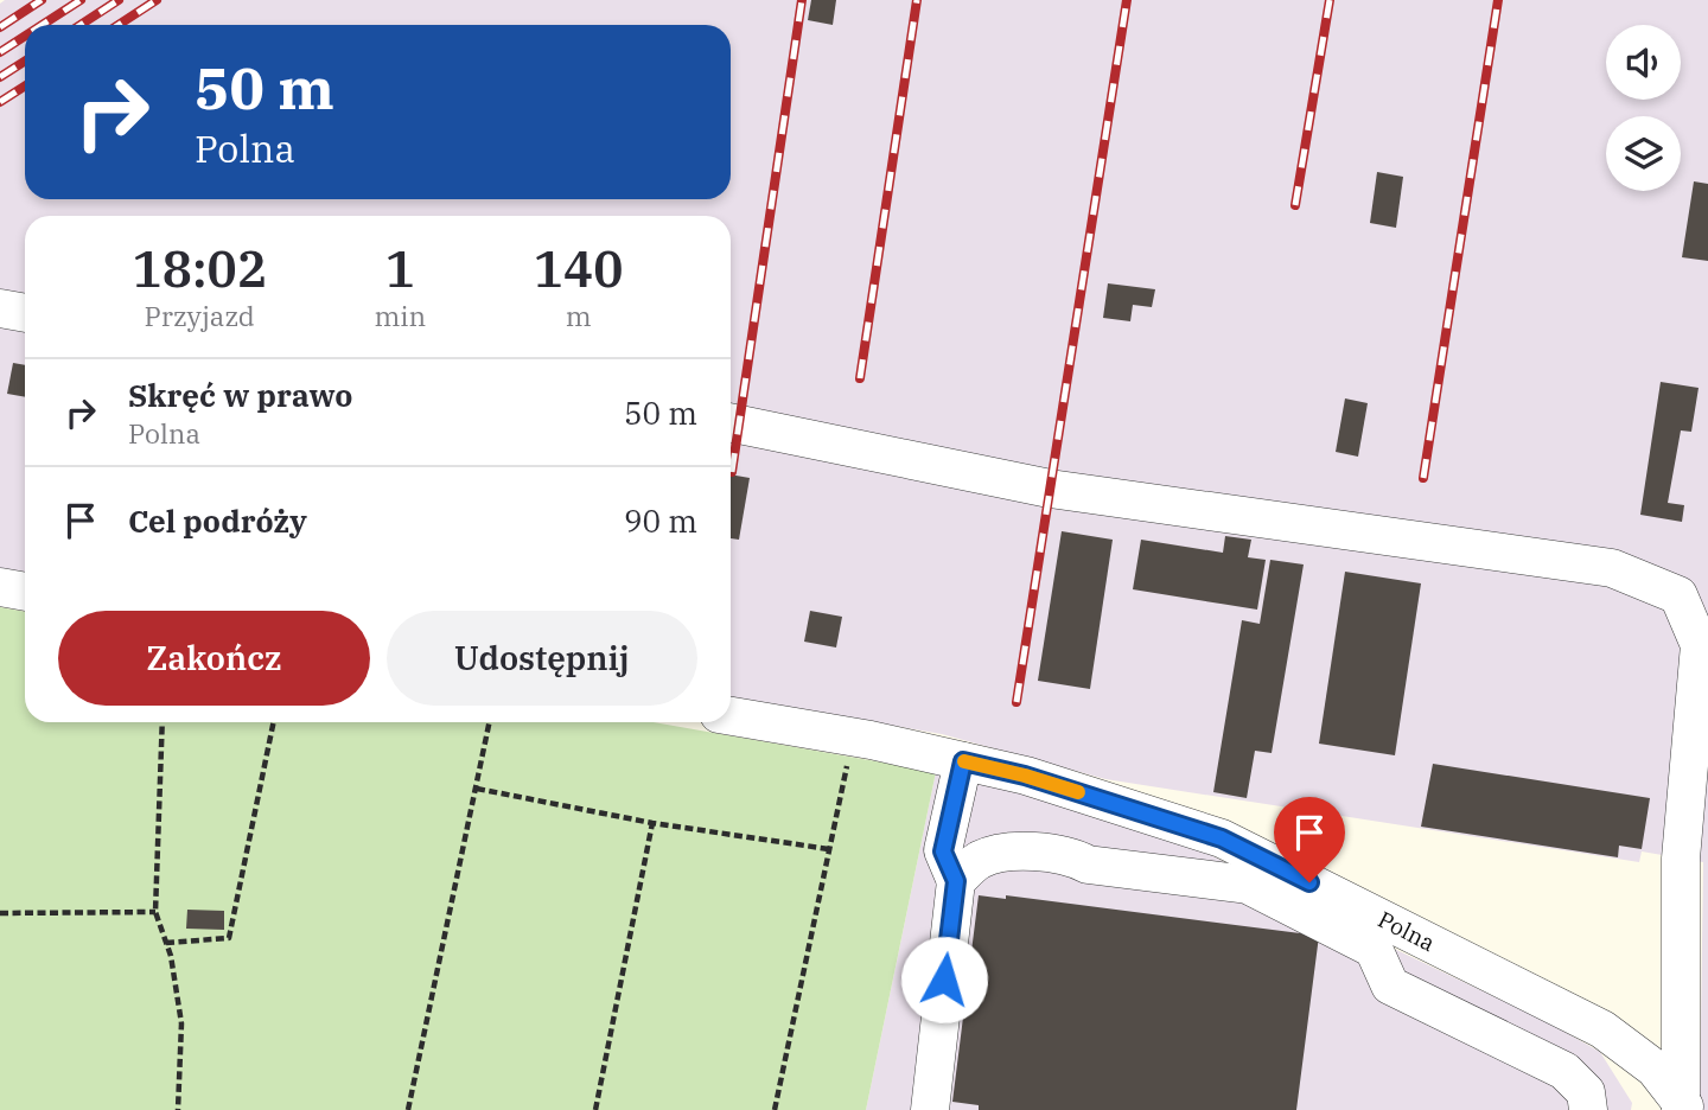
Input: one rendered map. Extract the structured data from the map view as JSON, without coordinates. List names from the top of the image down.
{
  "streets": {
    "street": ["Polna"]
  },
  "page": {
    "turn": ["50 m", "Polna"],
    "eta": [
      "18:02",
      "Przyjazd",
      "1",
      "min",
      "140",
      "m"
    ],
    "list": [
      {
        "name": "Skręć w prawo",
        "note": "Polna",
        "value": "50 m"
      },
      {
        "name": "Cel podróży",
        "value": "90 m"
      }
    ],
    "buttons": ["Zakończ", "Udostępnij"]
  }
}
